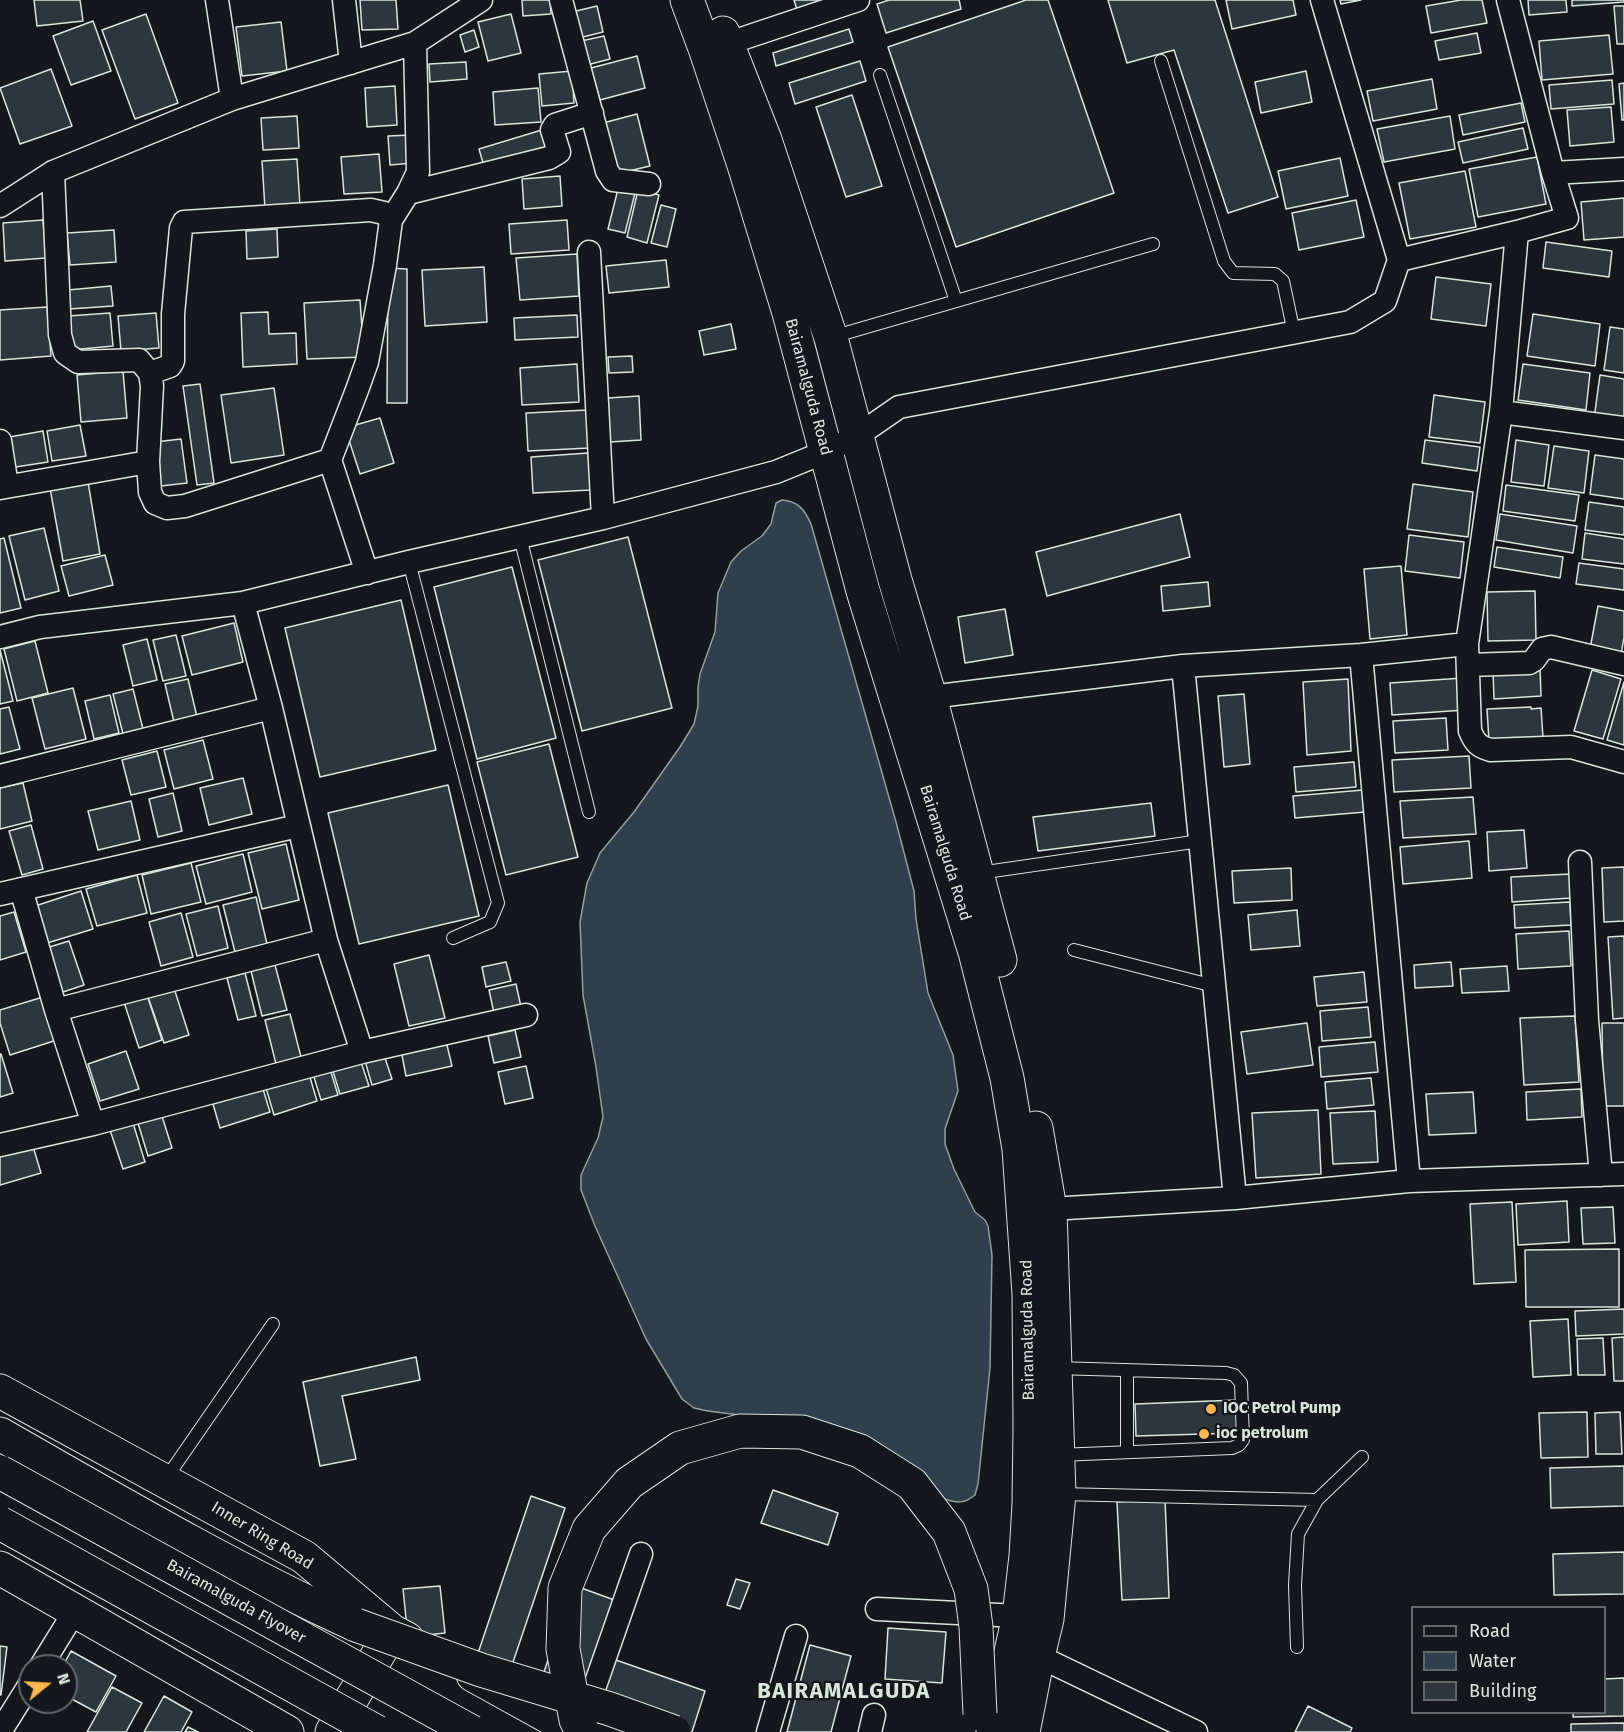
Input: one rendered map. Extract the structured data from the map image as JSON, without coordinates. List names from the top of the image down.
{
  "streets": {
    "main road": ["Bairamalguda Road", "Inner Ring Road", "Bairamalguda Flyover"]
  },
  "districts": ["BAIRAMALGUDA"],
  "places": ["IOC Petrol Pump", "ioc petrolum"],
  "legend": ["Road", "Water", "Building"],
  "north": "right"
}
